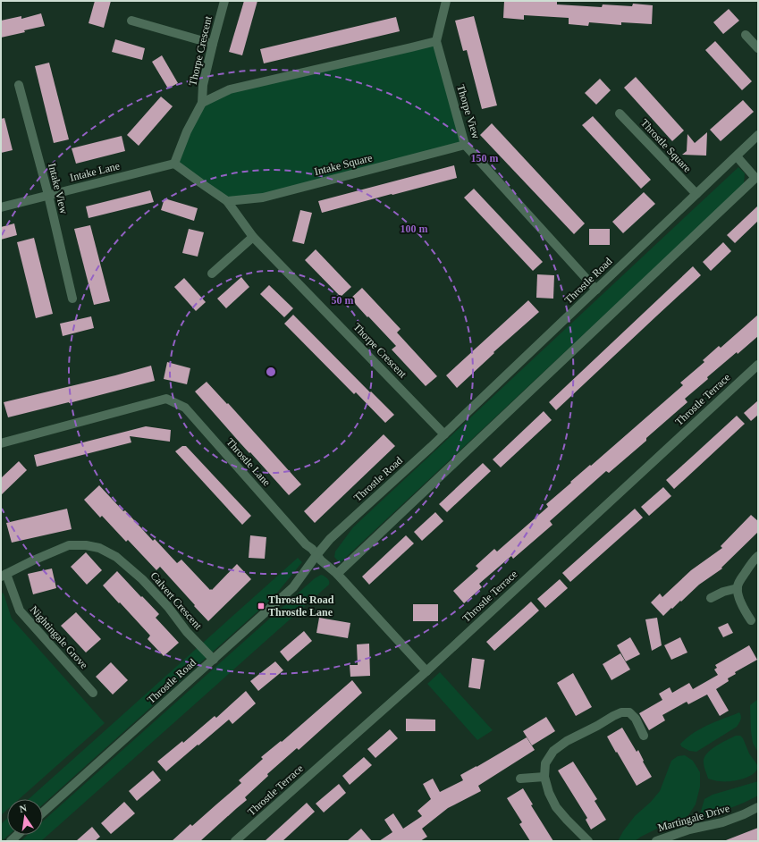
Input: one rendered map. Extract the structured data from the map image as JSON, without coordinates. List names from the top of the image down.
{
  "streets": {
    "street": [
      "Thorpe Crescent",
      "Thorpe View",
      "Throstle Square",
      "Intake Square",
      "Intake Lane",
      "Intake View",
      "Throstle Road",
      "Throstle Terrace",
      "Throstle Lane",
      "Calvert Crescent",
      "Nightingale Grove",
      "Martingale Drive"
    ]
  },
  "crossings": [
    ["Thorpe Crescent", "Intake Square"],
    ["Thorpe Crescent", "Intake Lane"],
    ["Thorpe Crescent", "Throstle Road"],
    ["Thorpe View", "Intake Square"],
    ["Thorpe View", "Throstle Road"],
    ["Throstle Square", "Throstle Road"],
    ["Intake Lane", "Intake View"],
    ["Throstle Road", "Throstle Lane"],
    ["Throstle Road", "Calvert Crescent"],
    ["Throstle Terrace", "Throstle Lane"],
    ["Calvert Crescent", "Nightingale Grove"]
  ],
  "places": {
    "transit": ["Throstle Road Throstle Lane"]
  },
  "north": "top",
  "rings": ["150 m", "100 m", "50 m"]
}
